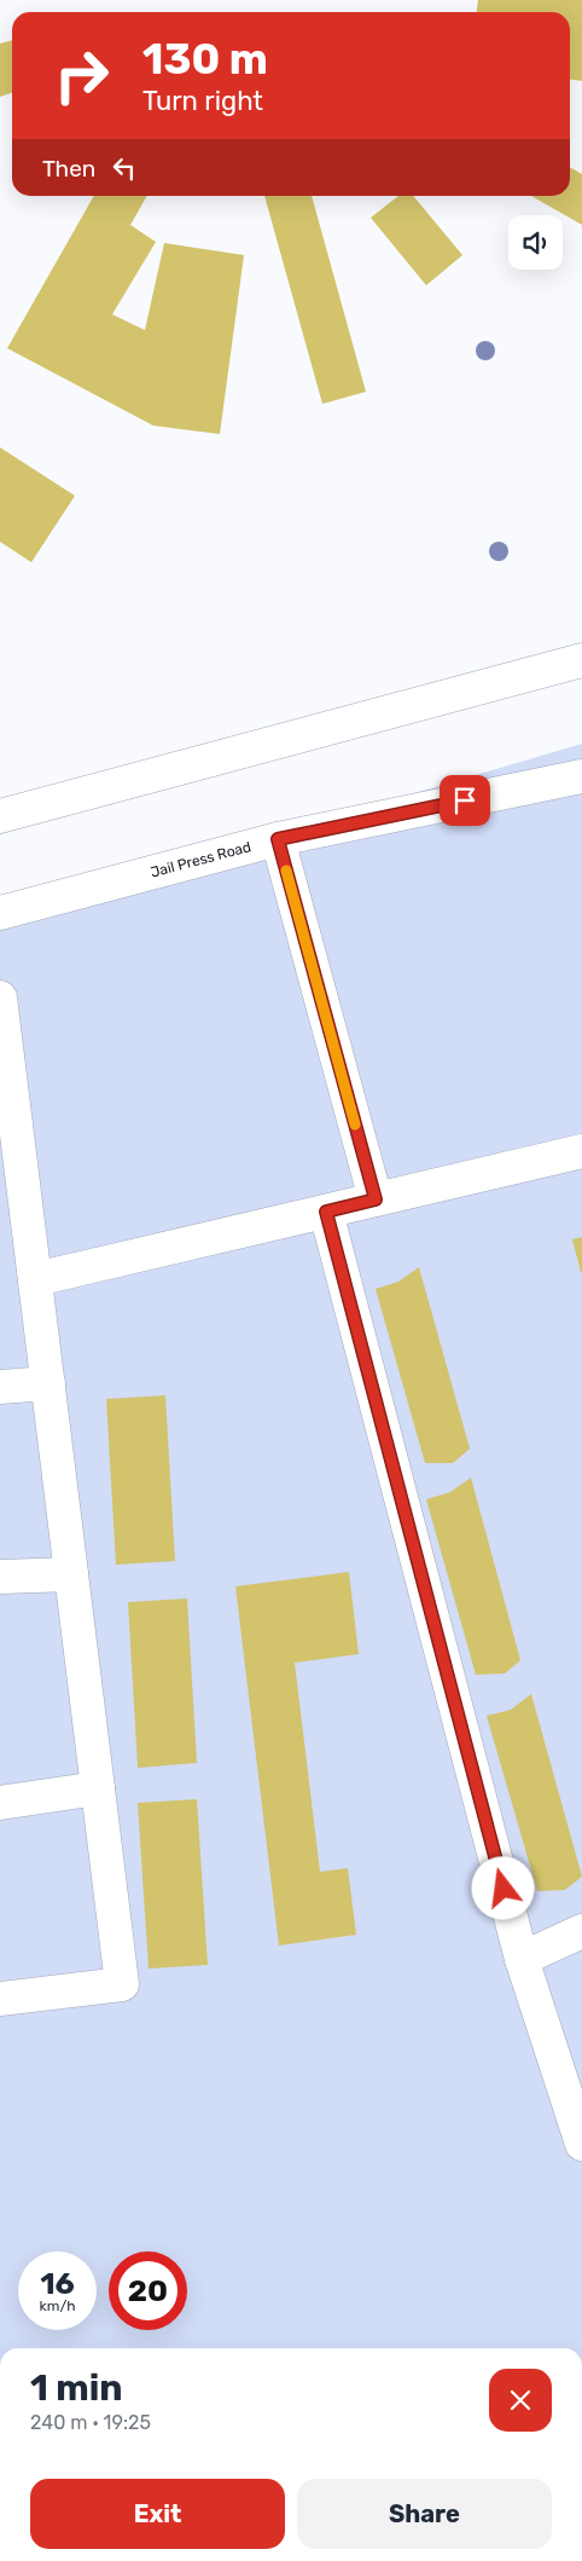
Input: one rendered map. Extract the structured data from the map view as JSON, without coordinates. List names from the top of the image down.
{
  "streets": {
    "lane": ["Jail Press Road"]
  },
  "page": {
    "turn": ["130 m", "Turn right"],
    "then": "Then",
    "speed": "16 km/h",
    "limit": "20",
    "heading": ["1 min", "240 m · 19:25"],
    "buttons": ["Exit", "Share"]
  }
}
